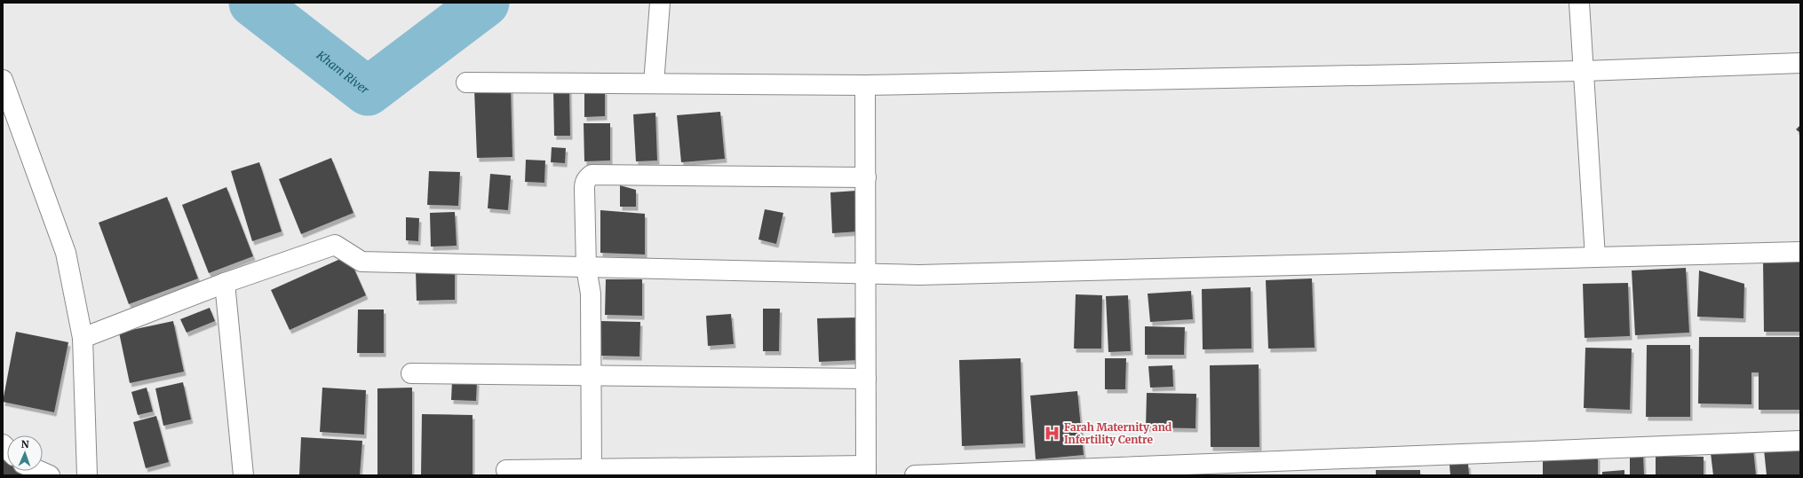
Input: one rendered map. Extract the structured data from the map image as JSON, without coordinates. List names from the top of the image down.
{
  "water": ["Kham River"],
  "places": {
    "hospital": ["Farah Maternity and Infertility Centre"]
  },
  "north": "top"
}
